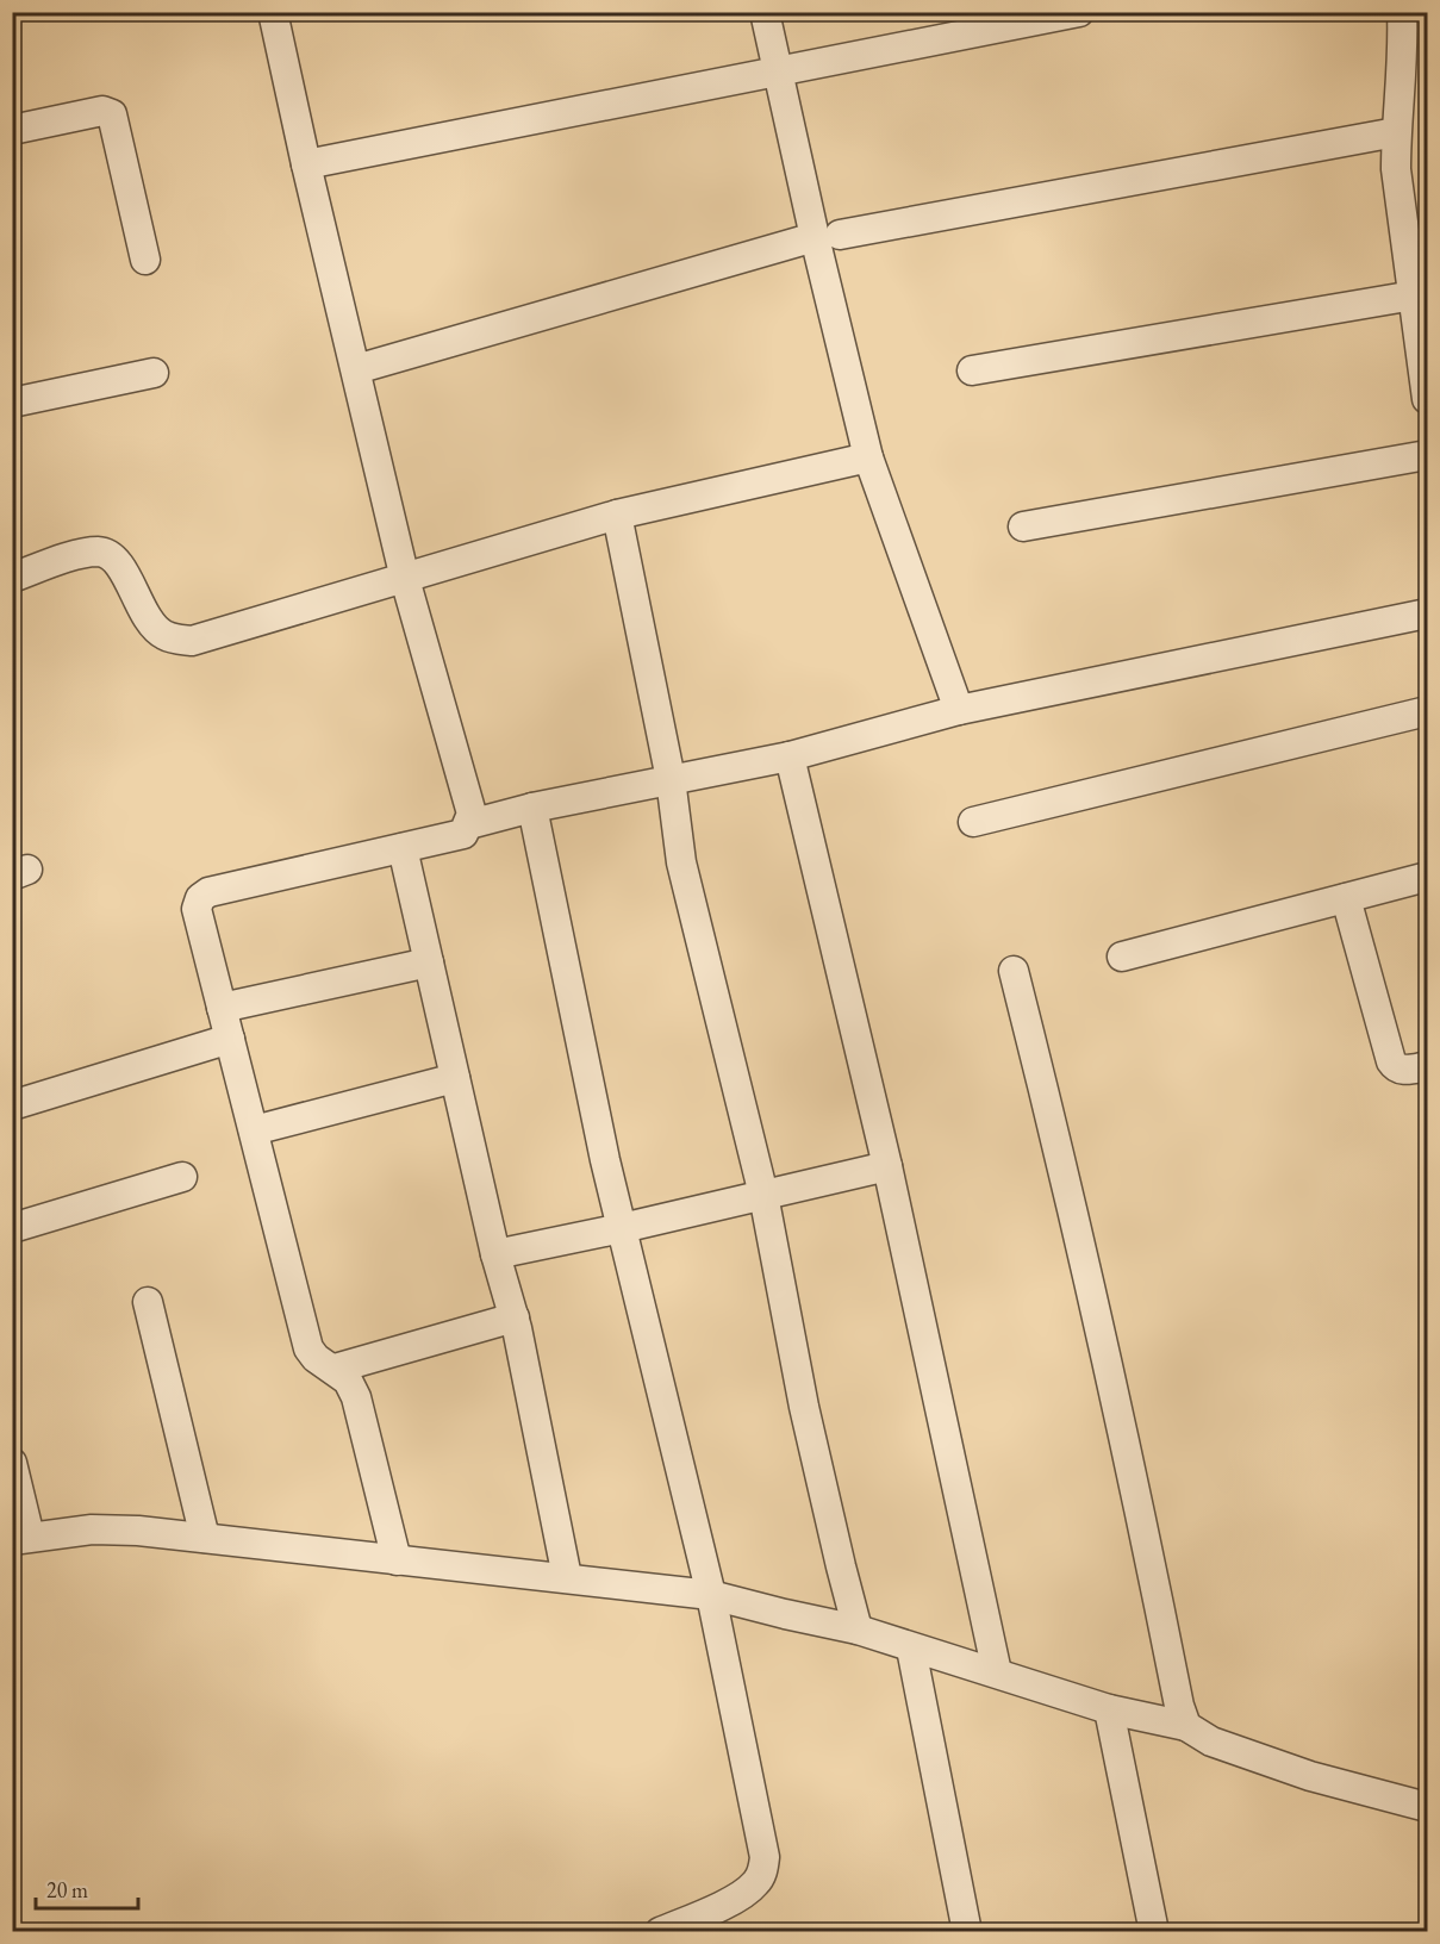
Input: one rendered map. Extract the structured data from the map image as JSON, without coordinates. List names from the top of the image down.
{
  "scale_bar": "20 m"
}
